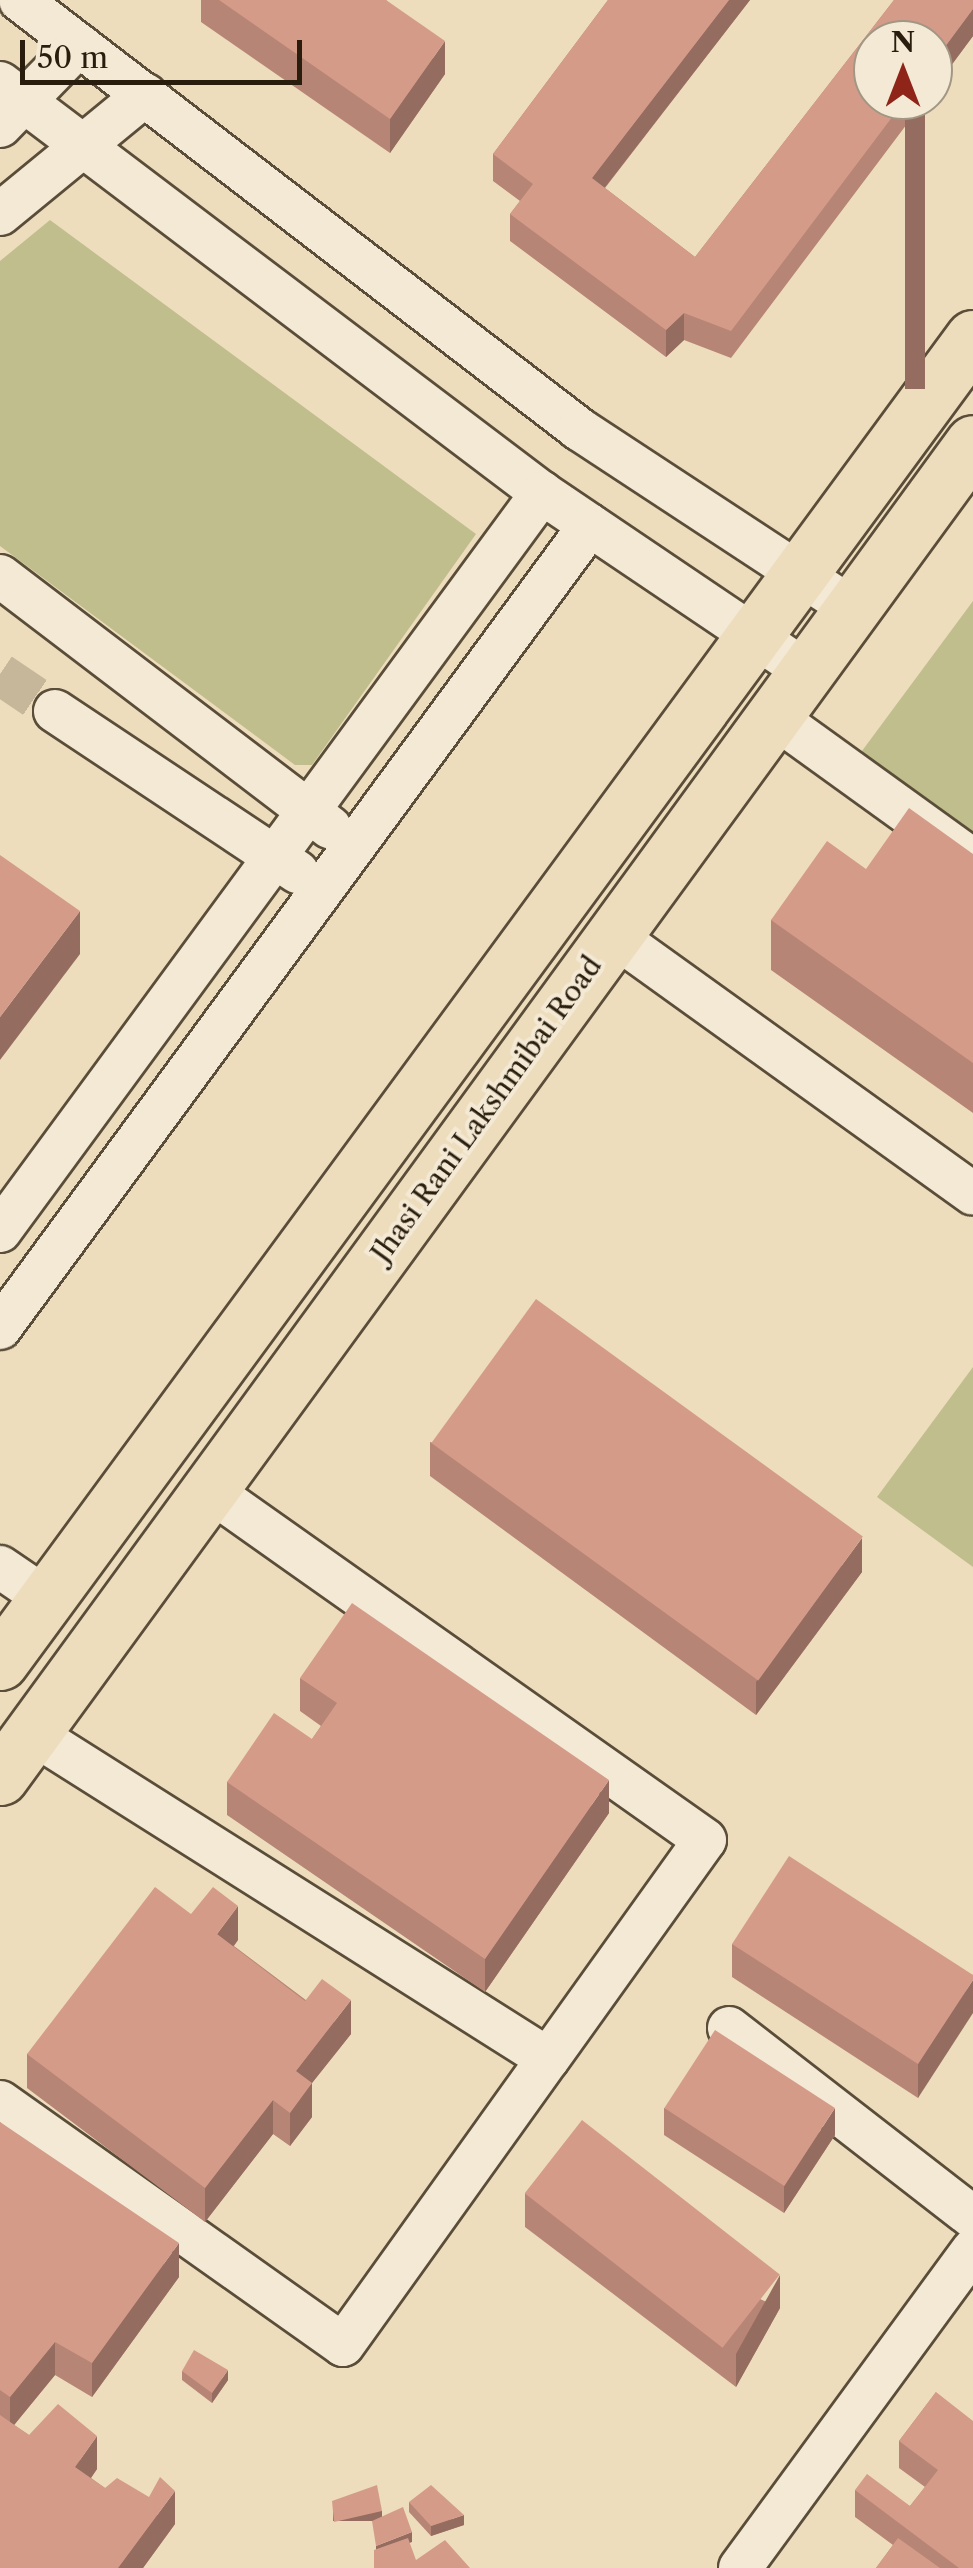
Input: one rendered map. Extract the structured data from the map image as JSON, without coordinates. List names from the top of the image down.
{
  "streets": {
    "main road": ["Jhasi Rani Lakshmibai Road"]
  },
  "scale_bar": "50 m",
  "north": "top"
}
